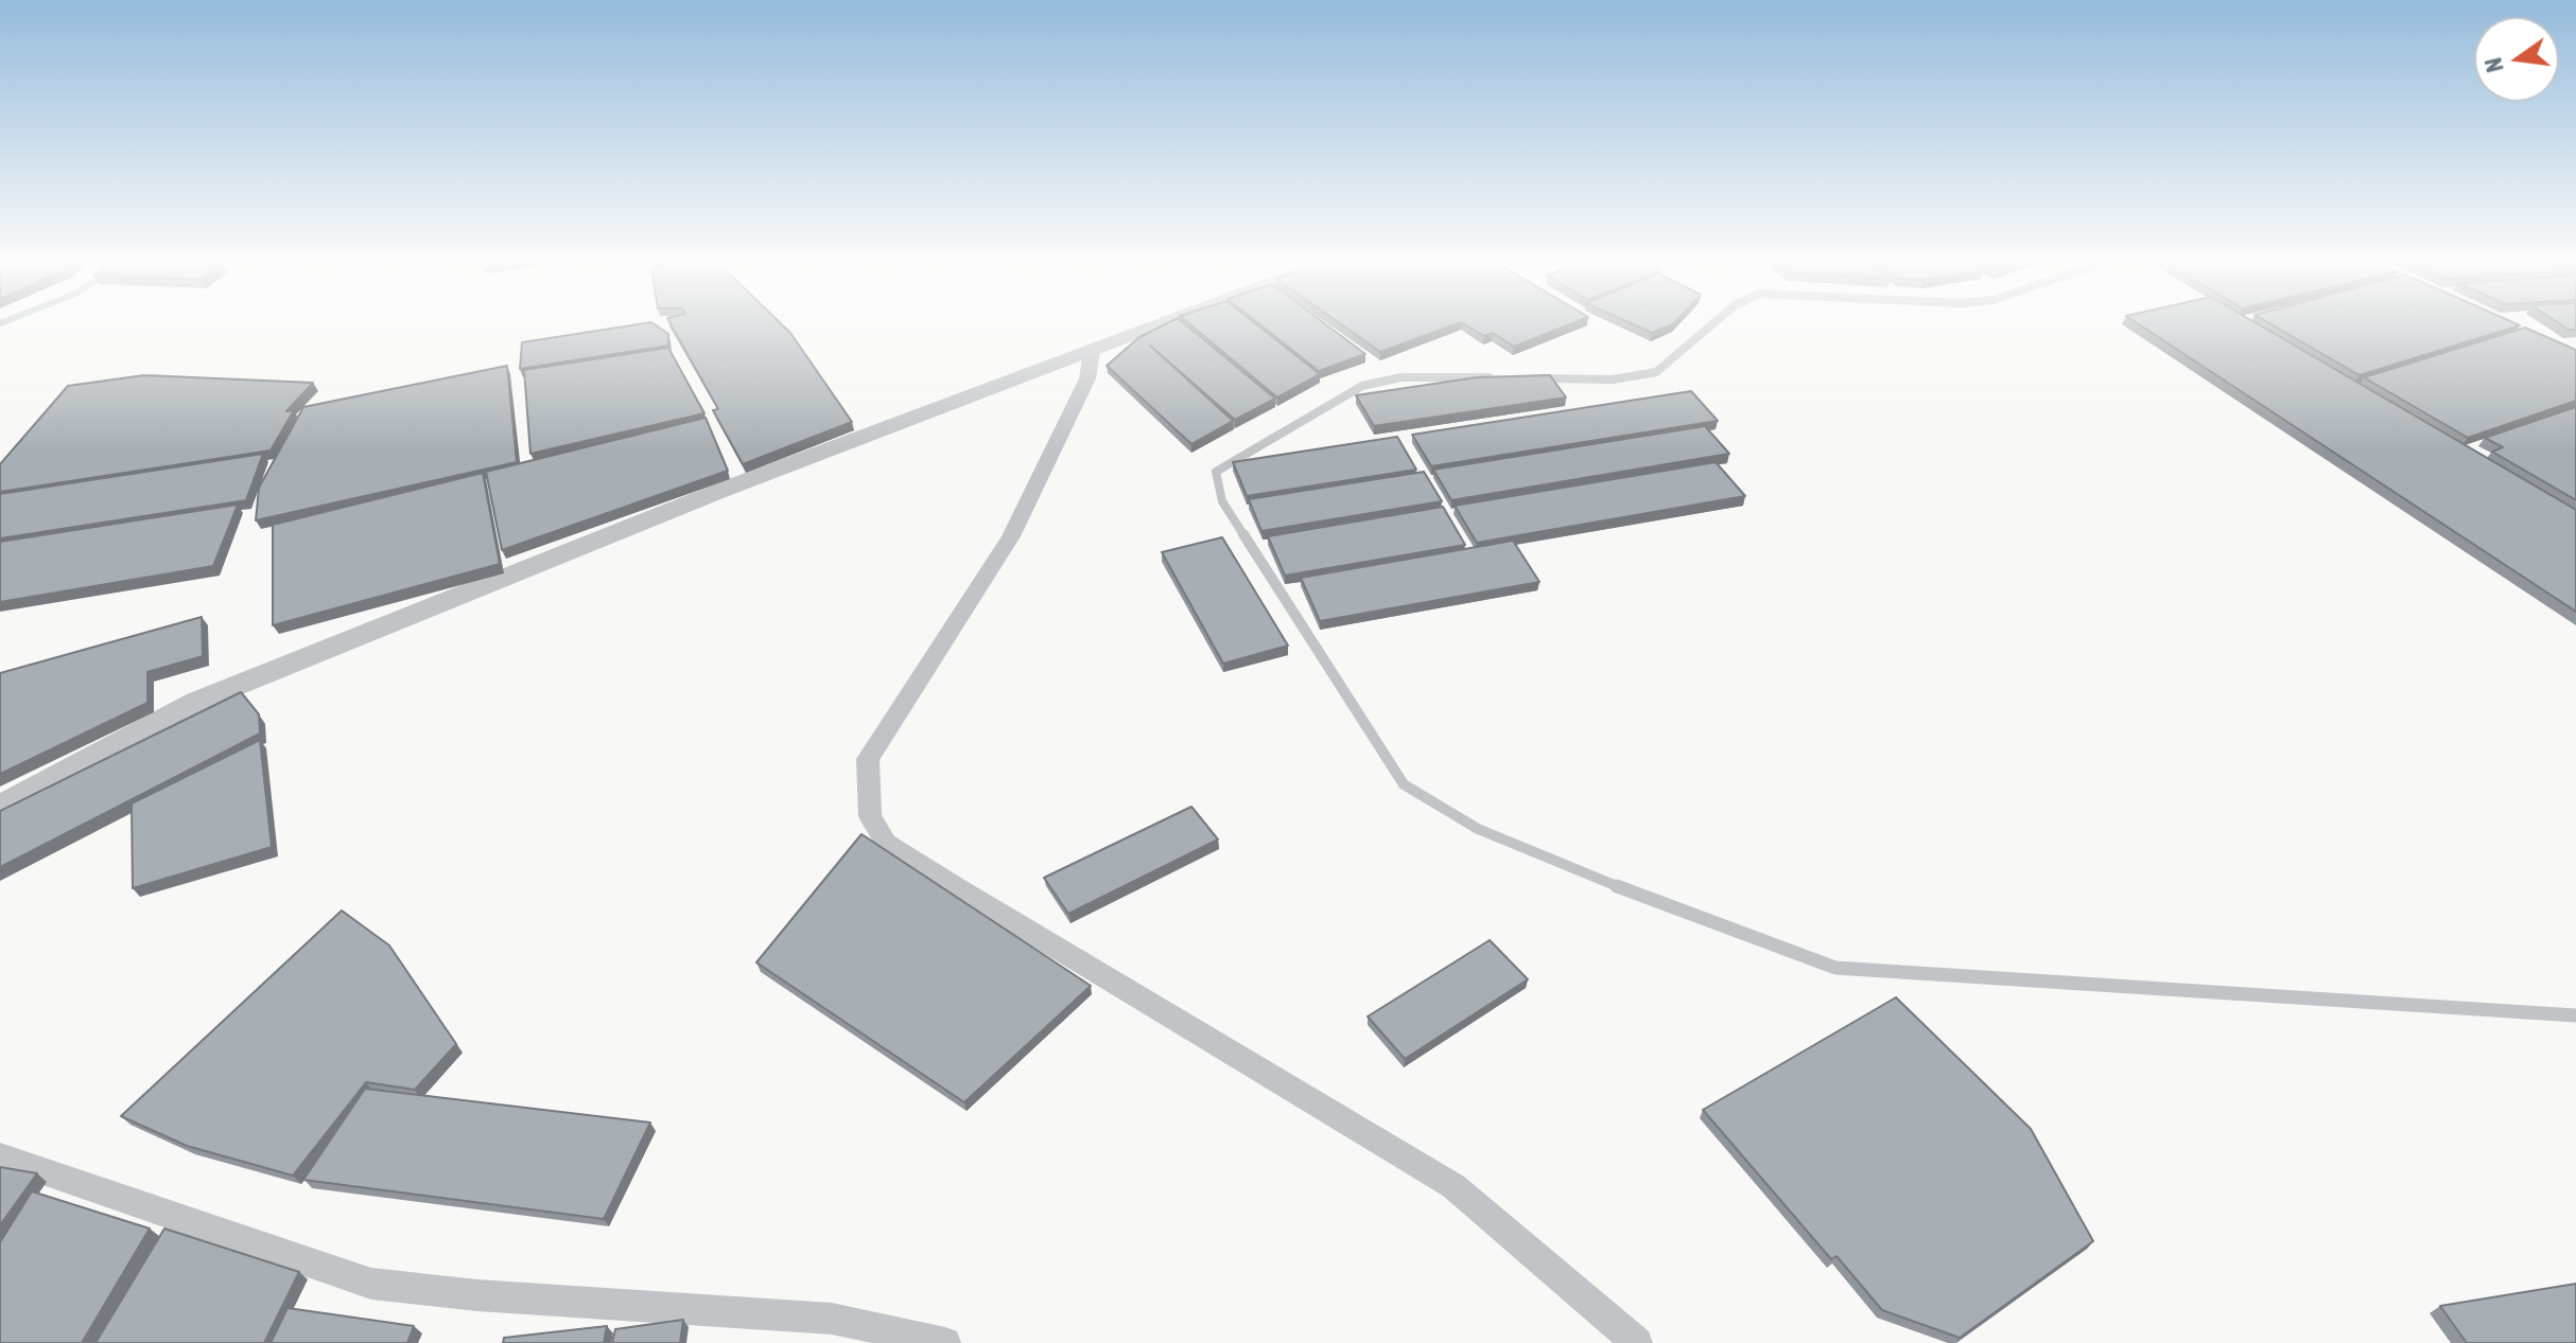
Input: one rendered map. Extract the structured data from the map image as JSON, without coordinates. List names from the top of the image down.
{
  "north": "left"
}
